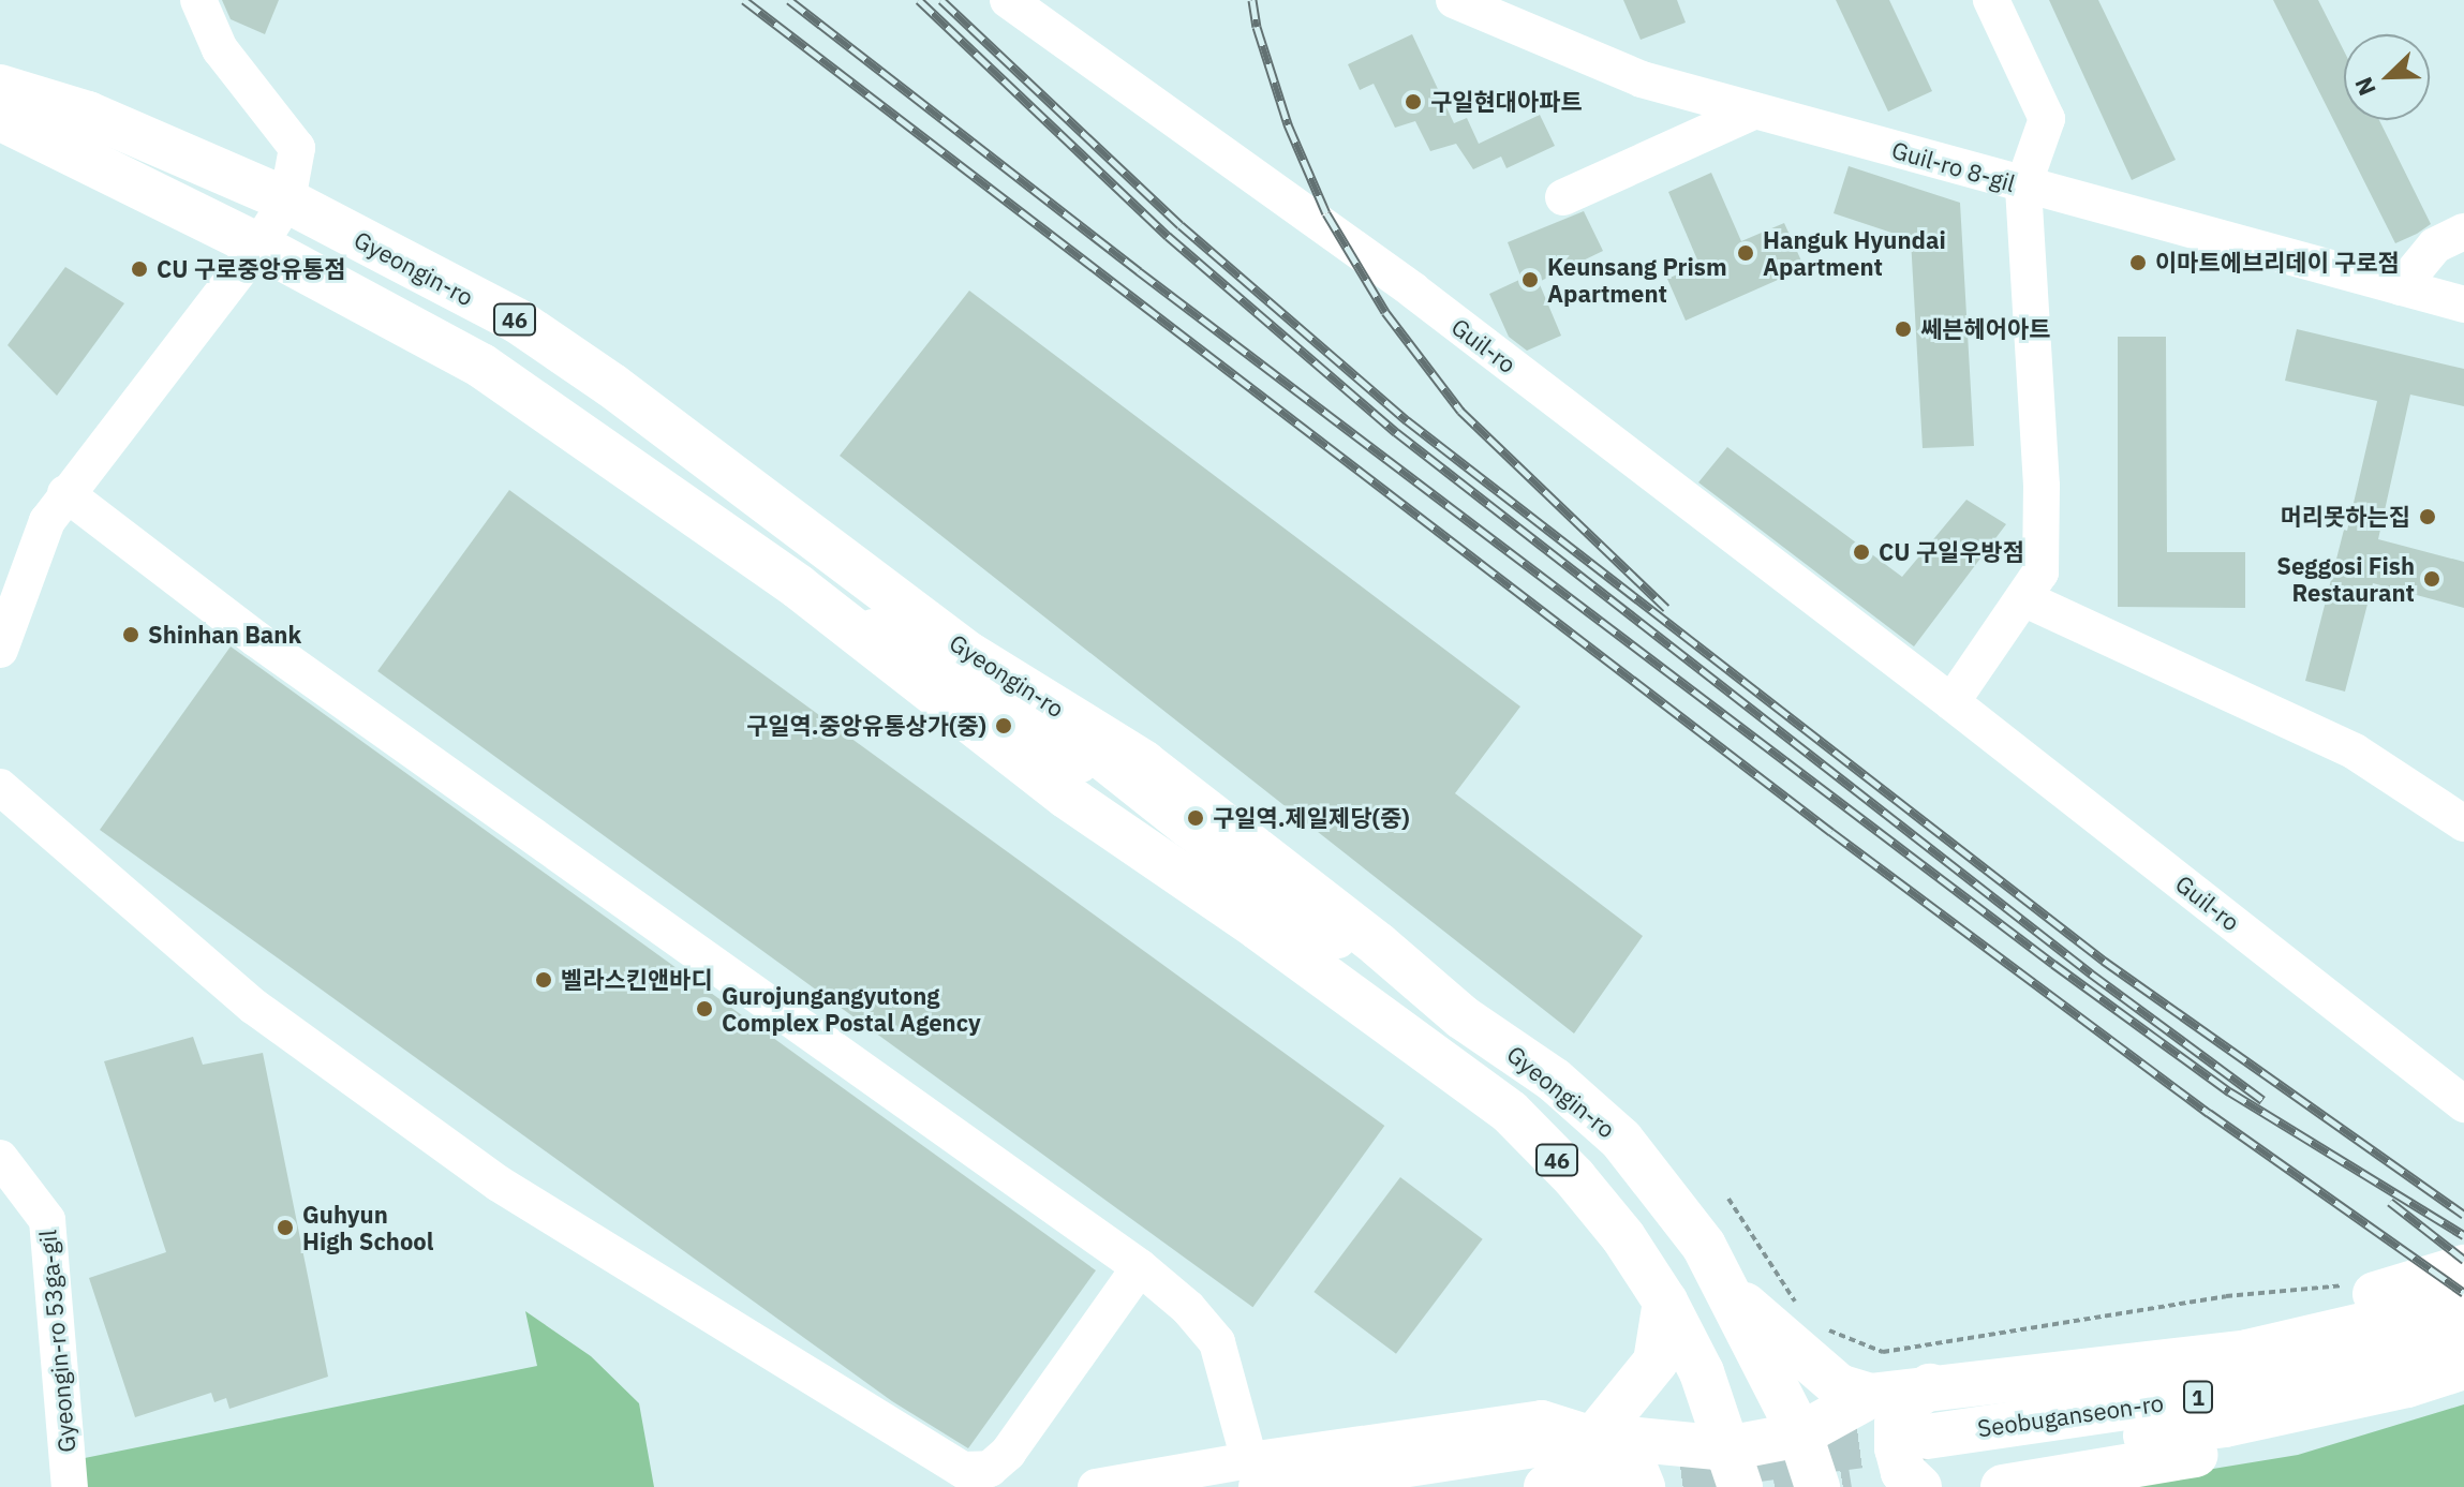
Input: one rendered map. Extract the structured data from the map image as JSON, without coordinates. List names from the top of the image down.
{
  "streets": {
    "main road": [
      "Gyeongin-ro",
      "46",
      "1",
      "Seobuganseon-ro"
    ],
    "street": ["Guil-ro 8-gil", "Guil-ro", "Gyeongin-ro 53ga-gil"]
  },
  "places": [
    "구일현대아파트",
    "Hanguk Hyundai Apartment",
    "이마트에브리데이 구로점",
    "CU 구로중앙유통점",
    "Keunsang Prism Apartment",
    "쎄븐헤어아트",
    "머리못하는집",
    "CU 구일우방점",
    "Seggosi Fish Restaurant",
    "Shinhan Bank",
    "구일역.중앙유통상가(중)",
    "구일역.제일제당(중)",
    "벨라스킨앤바디",
    "Gurojungangyutong Complex Postal Agency",
    "Guhyun High School"
  ],
  "north": "bottom left"
}
